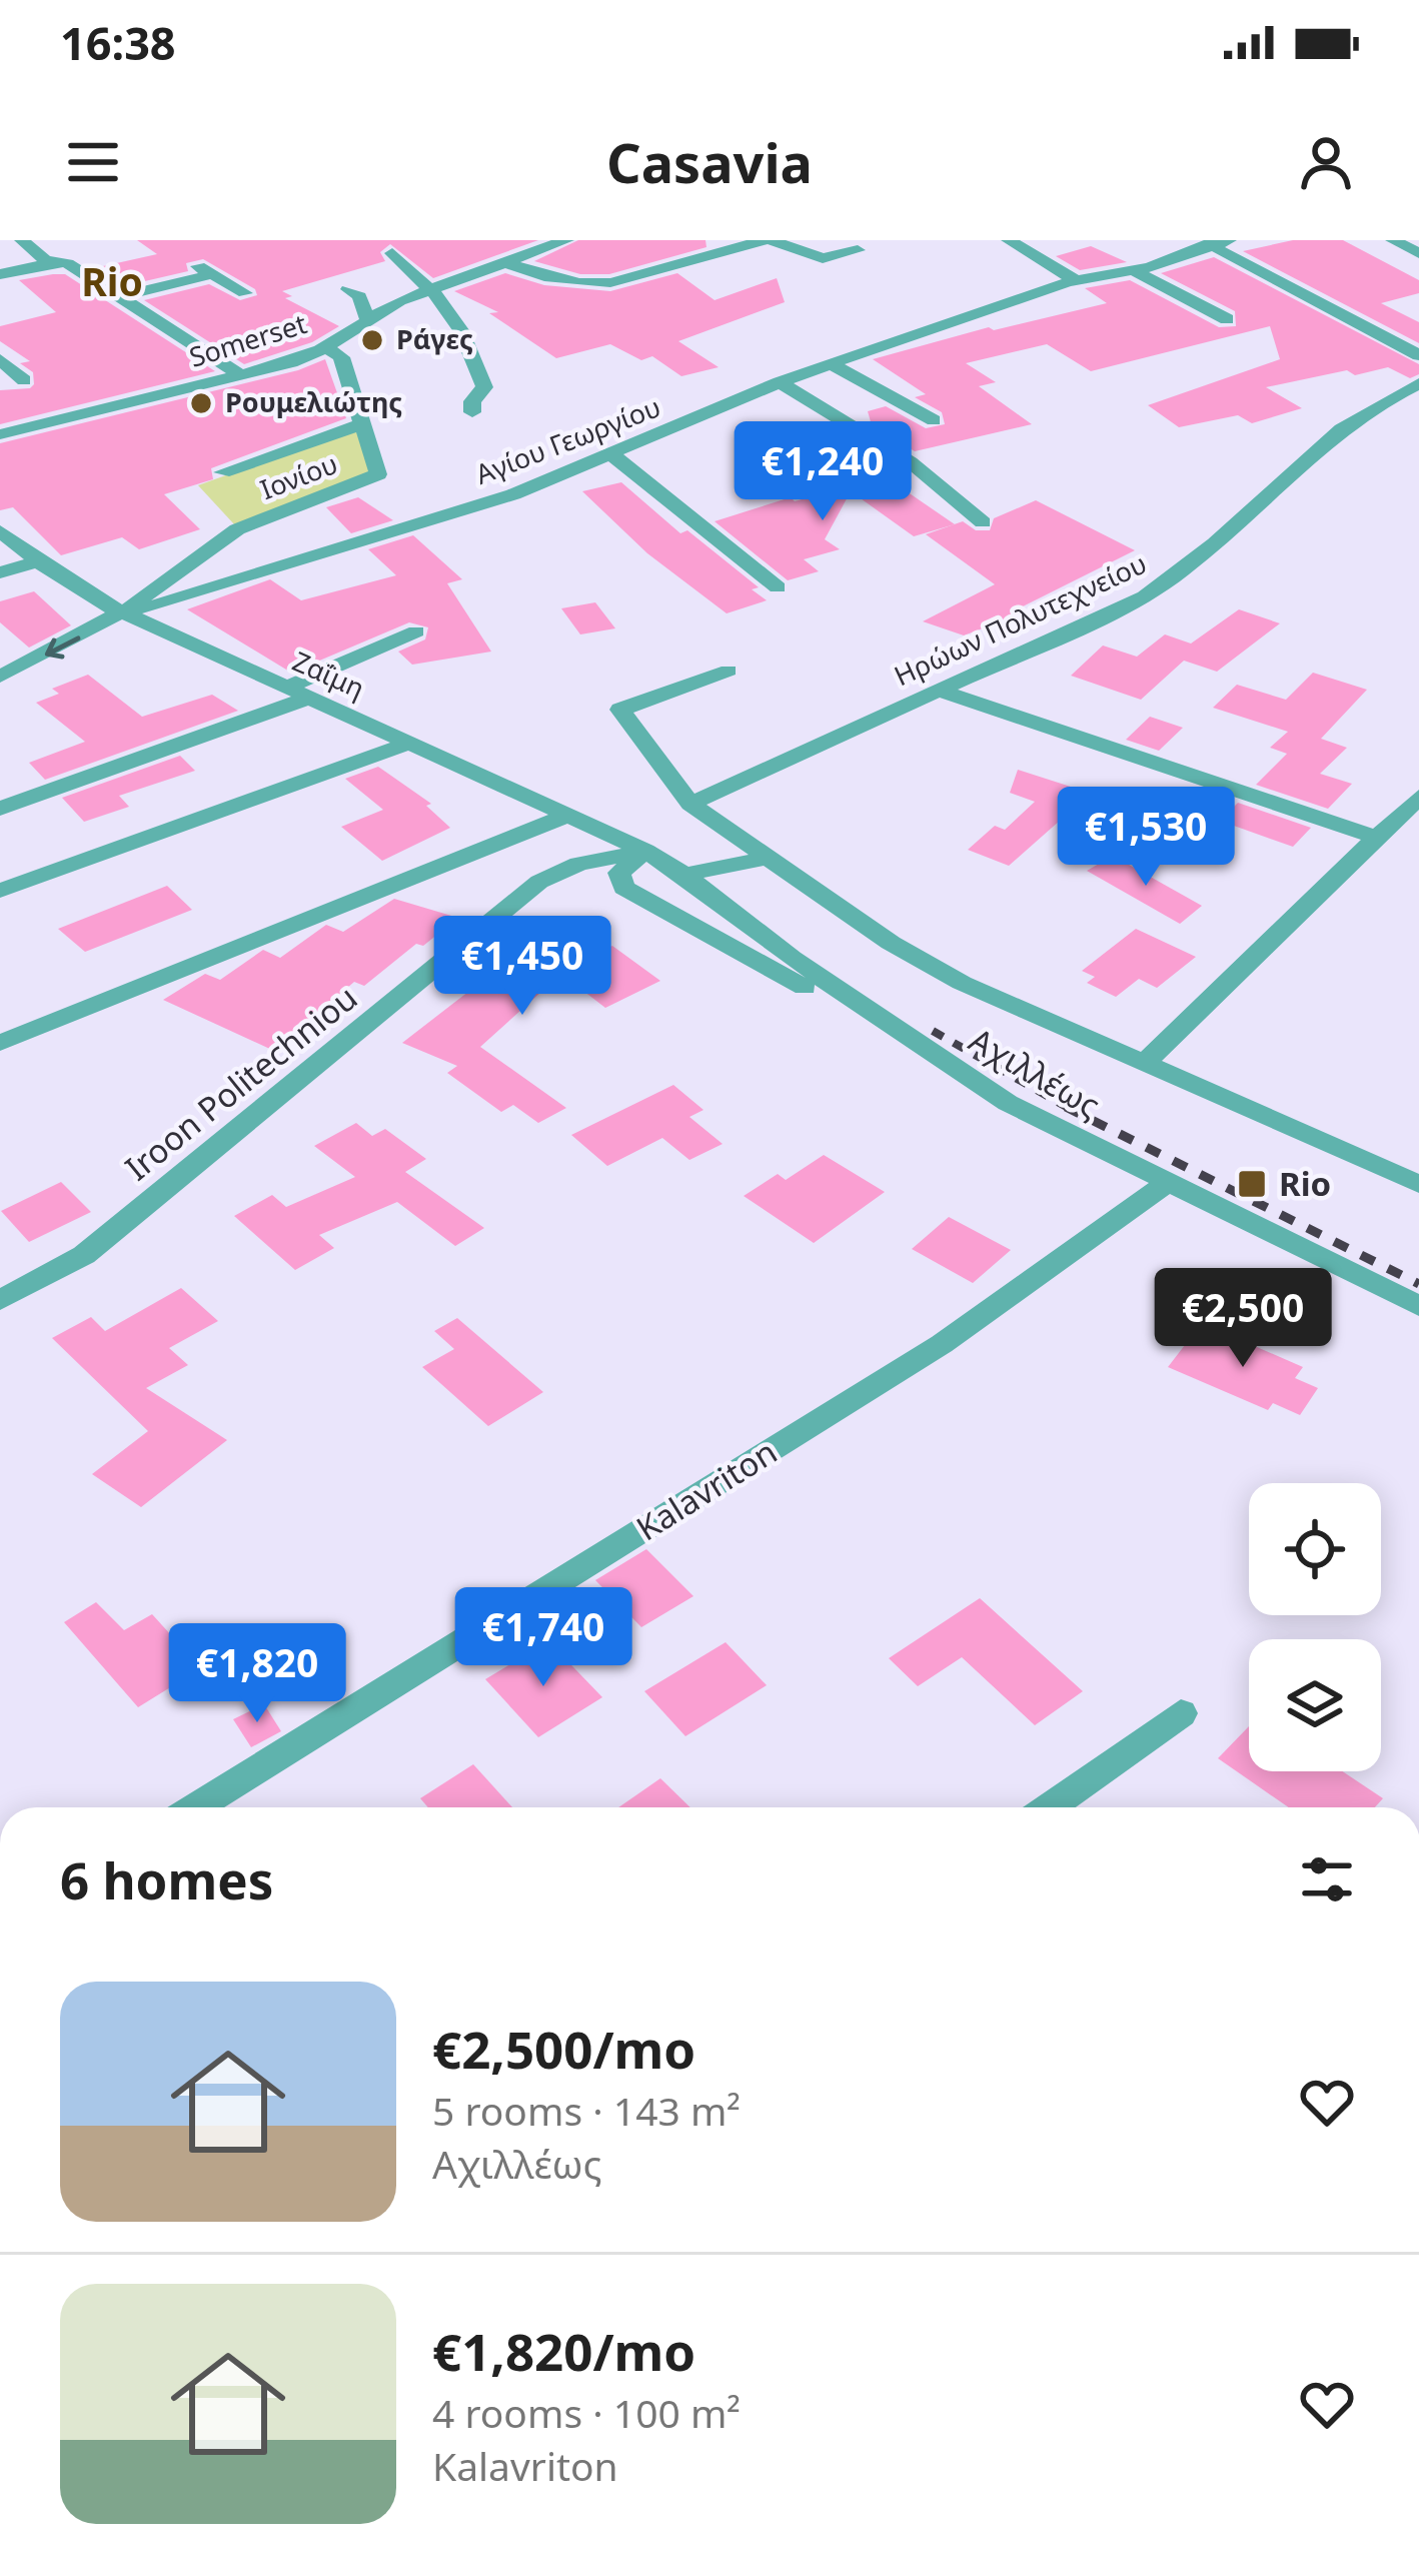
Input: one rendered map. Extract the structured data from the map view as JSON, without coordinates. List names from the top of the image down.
{
  "streets": {
    "street": [
      "Somerset",
      "Αγίου Γεωργίου",
      "Ιονίου",
      "Ηρώων Πολυτεχνείου",
      "Ζαΐμη",
      "Αχιλλέως",
      "Iroon Politechniou",
      "Kalavriton"
    ]
  },
  "crossings": [
    ["Somerset", "Ιονίου"],
    ["Αγίου Γεωργίου", "Ιονίου"],
    ["Αγίου Γεωργίου", "Ζαΐμη"],
    ["Ιονίου", "Ζαΐμη"],
    ["Ζαΐμη", "Αχιλλέως"],
    ["Ζαΐμη", "Iroon Politechniou"],
    ["Αχιλλέως", "Iroon Politechniou"],
    ["Αχιλλέως", "Kalavriton"]
  ],
  "districts": ["Rio"],
  "places": {
    "other": ["Ράγες", "Ρουμελιώτης"],
    "transit": ["Rio"]
  },
  "page": {
    "status": "16:38",
    "header": "Casavia",
    "price": [
      "€1,240",
      "€1,530",
      "€1,450",
      "€2,500",
      "€1,740",
      "€1,820"
    ],
    "heading": "6 homes",
    "list": [
      {
        "name": "€2,500/mo",
        "note": "5 rooms · 143 m² · Αχιλλέως"
      },
      {
        "name": "€1,820/mo",
        "note": "4 rooms · 100 m² · Kalavriton"
      }
    ]
  }
}
